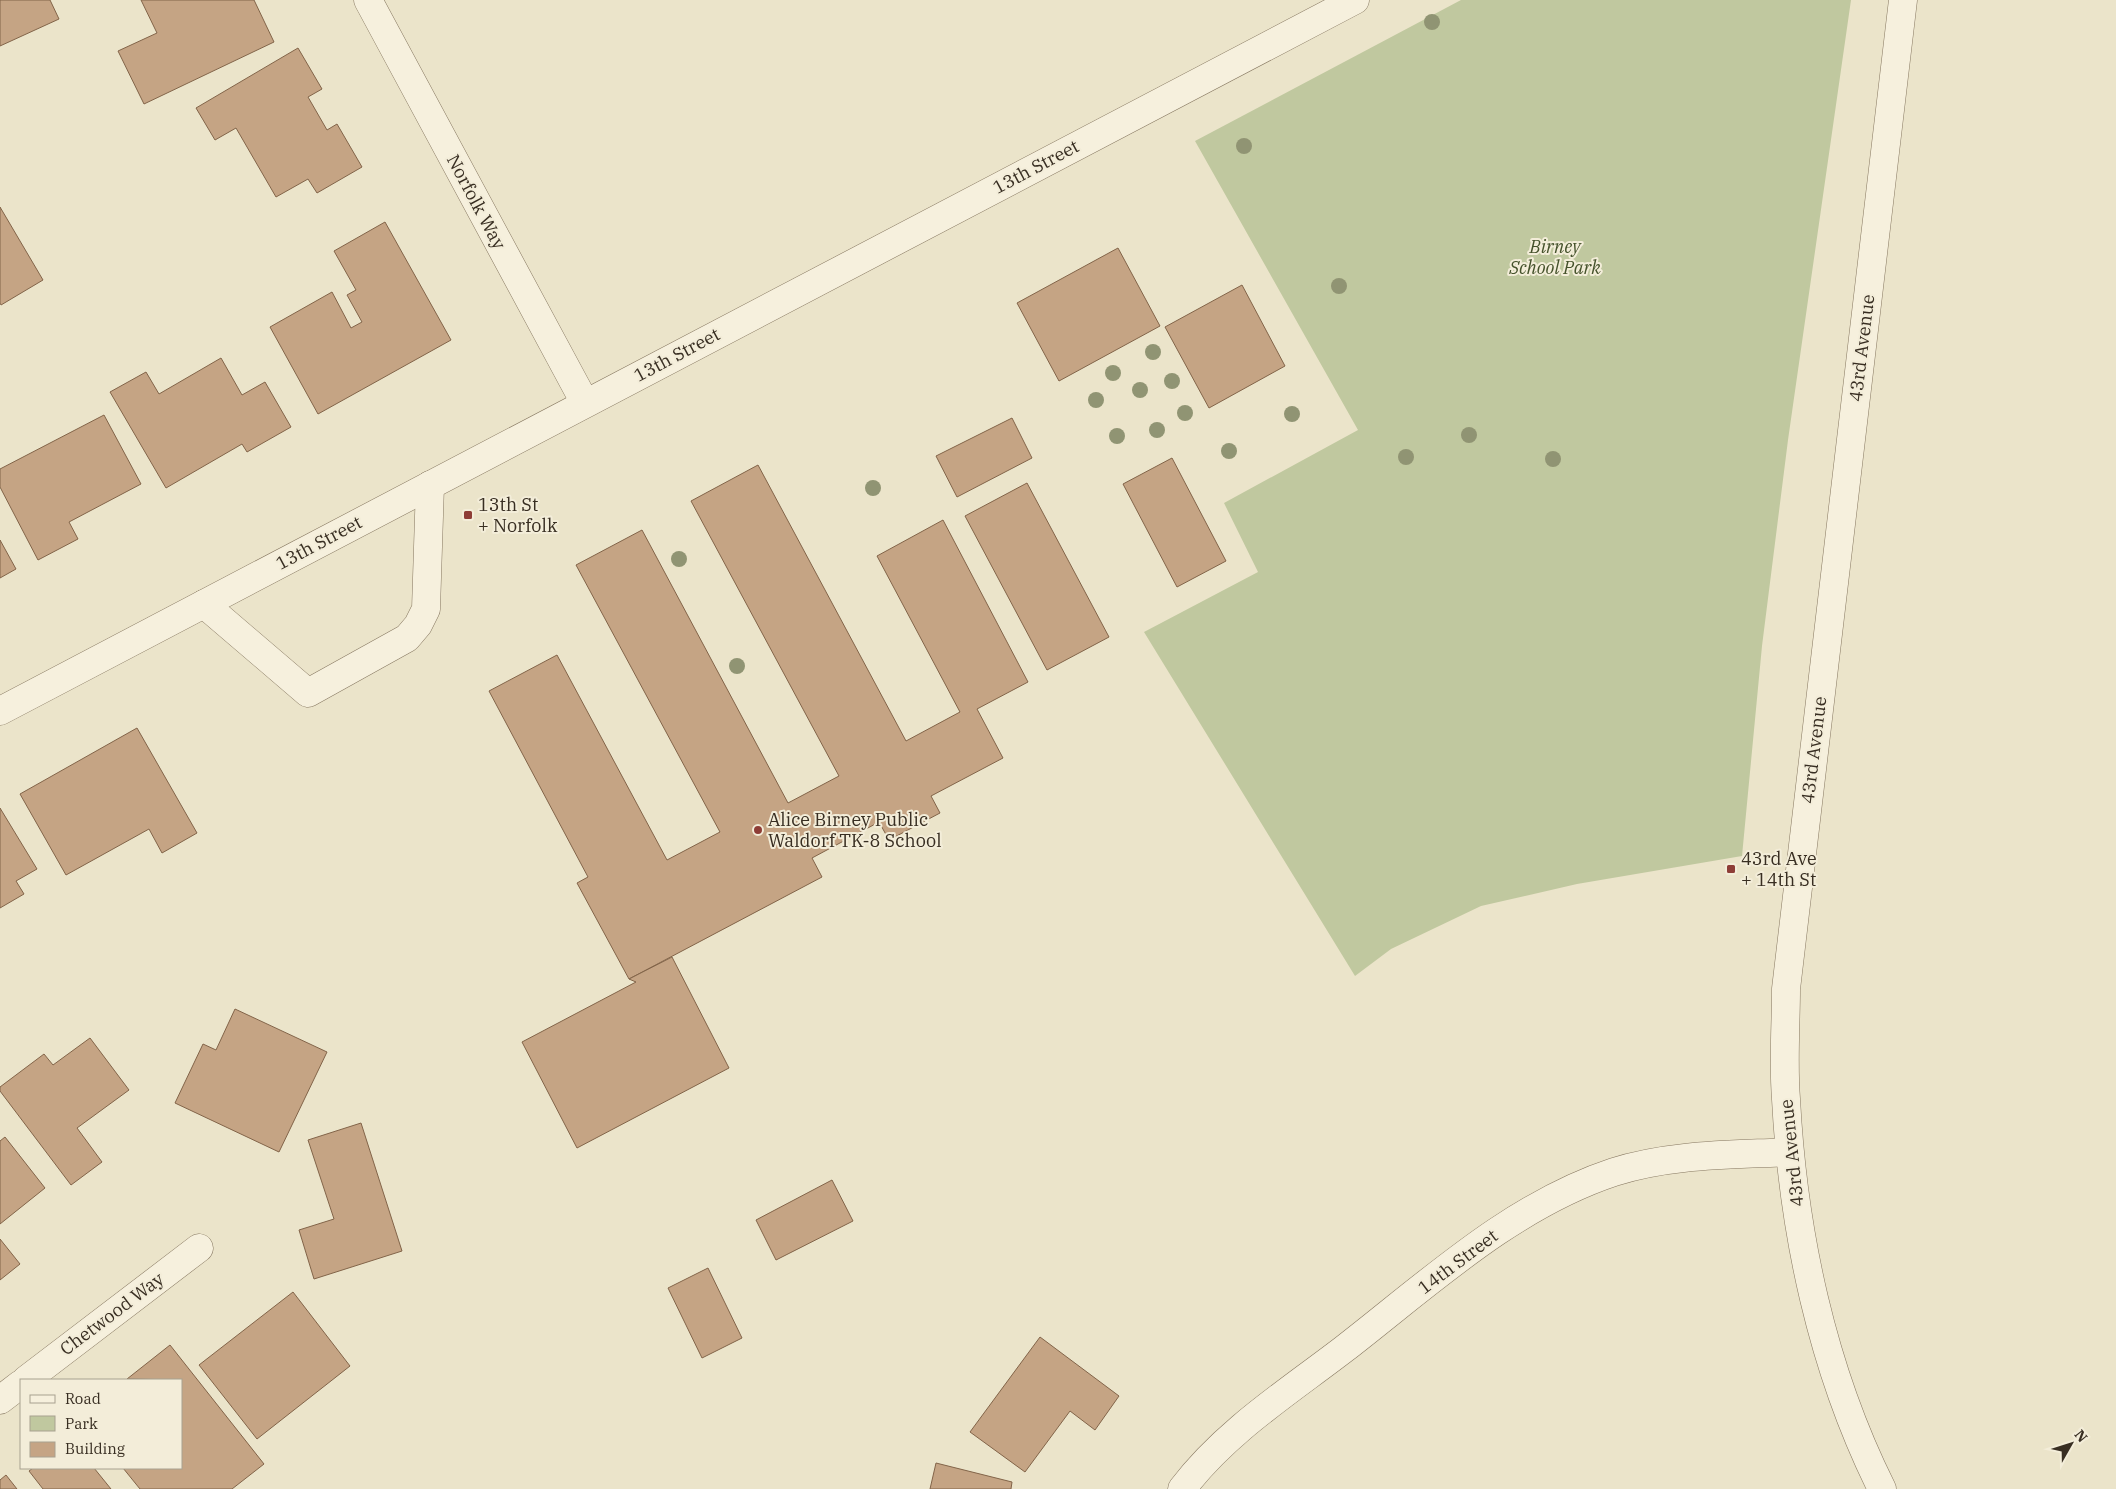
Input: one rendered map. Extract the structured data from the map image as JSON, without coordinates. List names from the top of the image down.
{
  "streets": {
    "street": [
      "13th Street",
      "Norfolk Way",
      "43rd Avenue",
      "14th Street",
      "Chetwood Way"
    ]
  },
  "crossings": [
    ["13th Street", "Norfolk Way"],
    ["43rd Avenue", "14th Street"]
  ],
  "parks": ["Birney School Park"],
  "places": {
    "transit": ["13th St + Norfolk", "43rd Ave + 14th St"],
    "other": ["Alice Birney Public Waldorf TK-8 School"]
  },
  "legend": ["Road", "Park", "Building"],
  "north": "top right"
}
